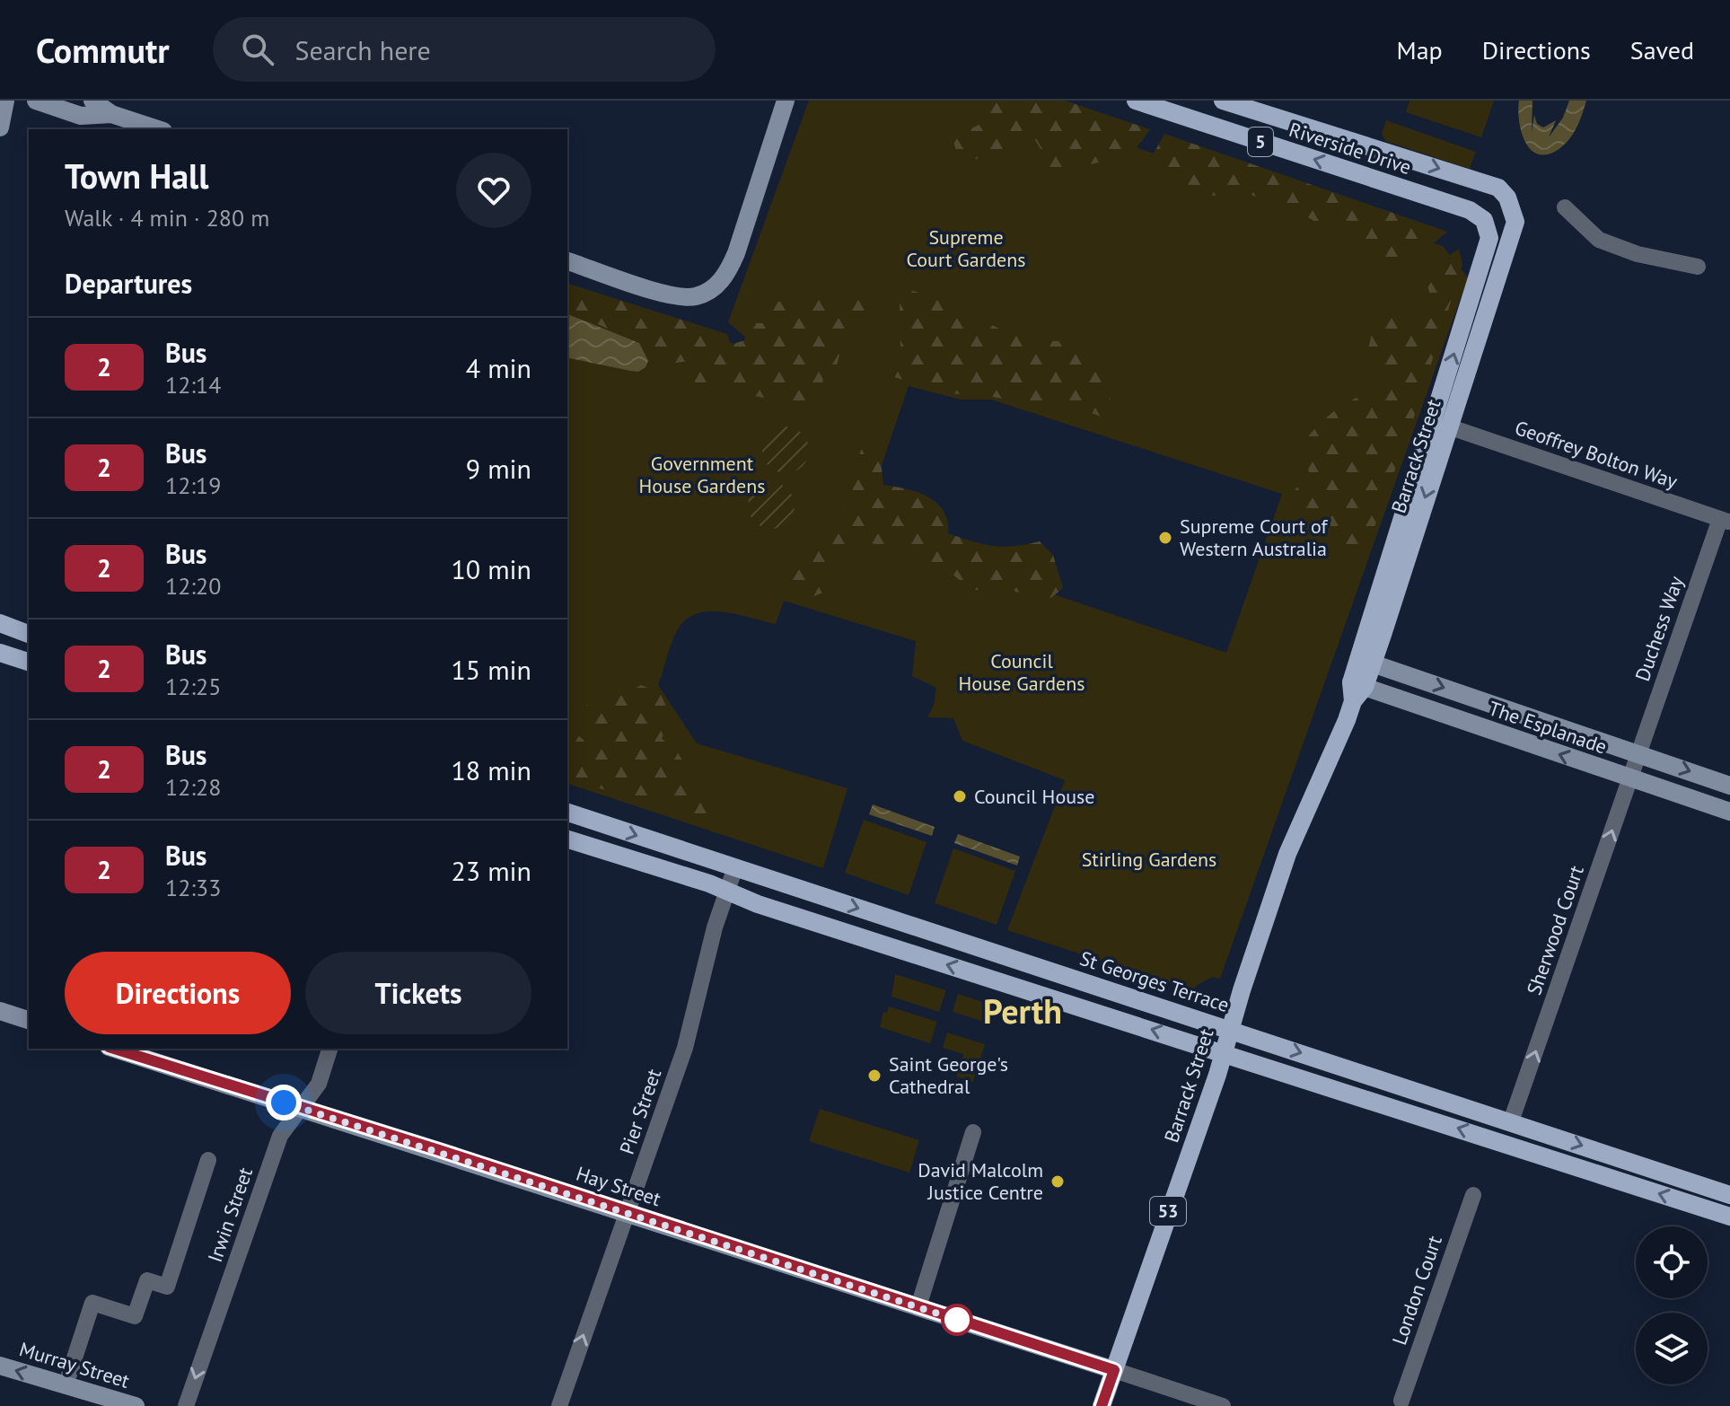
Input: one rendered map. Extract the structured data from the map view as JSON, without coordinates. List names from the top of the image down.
{
  "streets": {
    "main road": [
      "5",
      "Riverside Drive",
      "Barrack Street",
      "The Esplanade",
      "St Georges Terrace",
      "Hay Street",
      "53",
      "Murray Street"
    ],
    "street": [
      "Geoffrey Bolton Way",
      "Duchess Way",
      "Sherwood Court",
      "Pier Street",
      "Irwin Street",
      "London Court"
    ]
  },
  "crossings": [
    ["Riverside Drive", "Barrack Street"],
    ["Geoffrey Bolton Way", "Barrack Street"],
    ["Geoffrey Bolton Way", "Duchess Way"],
    ["Barrack Street", "The Esplanade"],
    ["Barrack Street", "St Georges Terrace"],
    ["Barrack Street", "Hay Street"],
    ["Duchess Way", "The Esplanade"],
    ["Duchess Way", "Sherwood Court"],
    ["The Esplanade", "Sherwood Court"],
    ["Sherwood Court", "St Georges Terrace"],
    ["St Georges Terrace", "Pier Street"],
    ["Pier Street", "Hay Street"],
    ["Hay Street", "Irwin Street"]
  ],
  "one_way": [
    "Sherwood Court",
    "Pier Street",
    "Irwin Street",
    "Murray Street"
  ],
  "districts": ["Perth"],
  "parks": [
    "Supreme Court Gardens",
    "Government House Gardens",
    "Council House Gardens",
    "Stirling Gardens"
  ],
  "places": [
    "Supreme Court of Western Australia",
    "Council House",
    "Saint George's Cathedral",
    "David Malcolm Justice Centre"
  ],
  "lines": ["bus line 2"],
  "page": {
    "header": "Commutr",
    "search": "Search here",
    "nav": ["Map", "Directions", "Saved"],
    "heading": [
      ["Town Hall", "Walk · 4 min · 280 m"],
      "Departures"
    ],
    "list": [
      {
        "mark": "2",
        "name": "Bus",
        "note": "12:14",
        "value": "4 min"
      },
      {
        "mark": "2",
        "name": "Bus",
        "note": "12:19",
        "value": "9 min"
      },
      {
        "mark": "2",
        "name": "Bus",
        "note": "12:20",
        "value": "10 min"
      },
      {
        "mark": "2",
        "name": "Bus",
        "note": "12:25",
        "value": "15 min"
      },
      {
        "mark": "2",
        "name": "Bus",
        "note": "12:28",
        "value": "18 min"
      },
      {
        "mark": "2",
        "name": "Bus",
        "note": "12:33",
        "value": "23 min"
      }
    ],
    "buttons": ["Directions", "Tickets"]
  }
}
